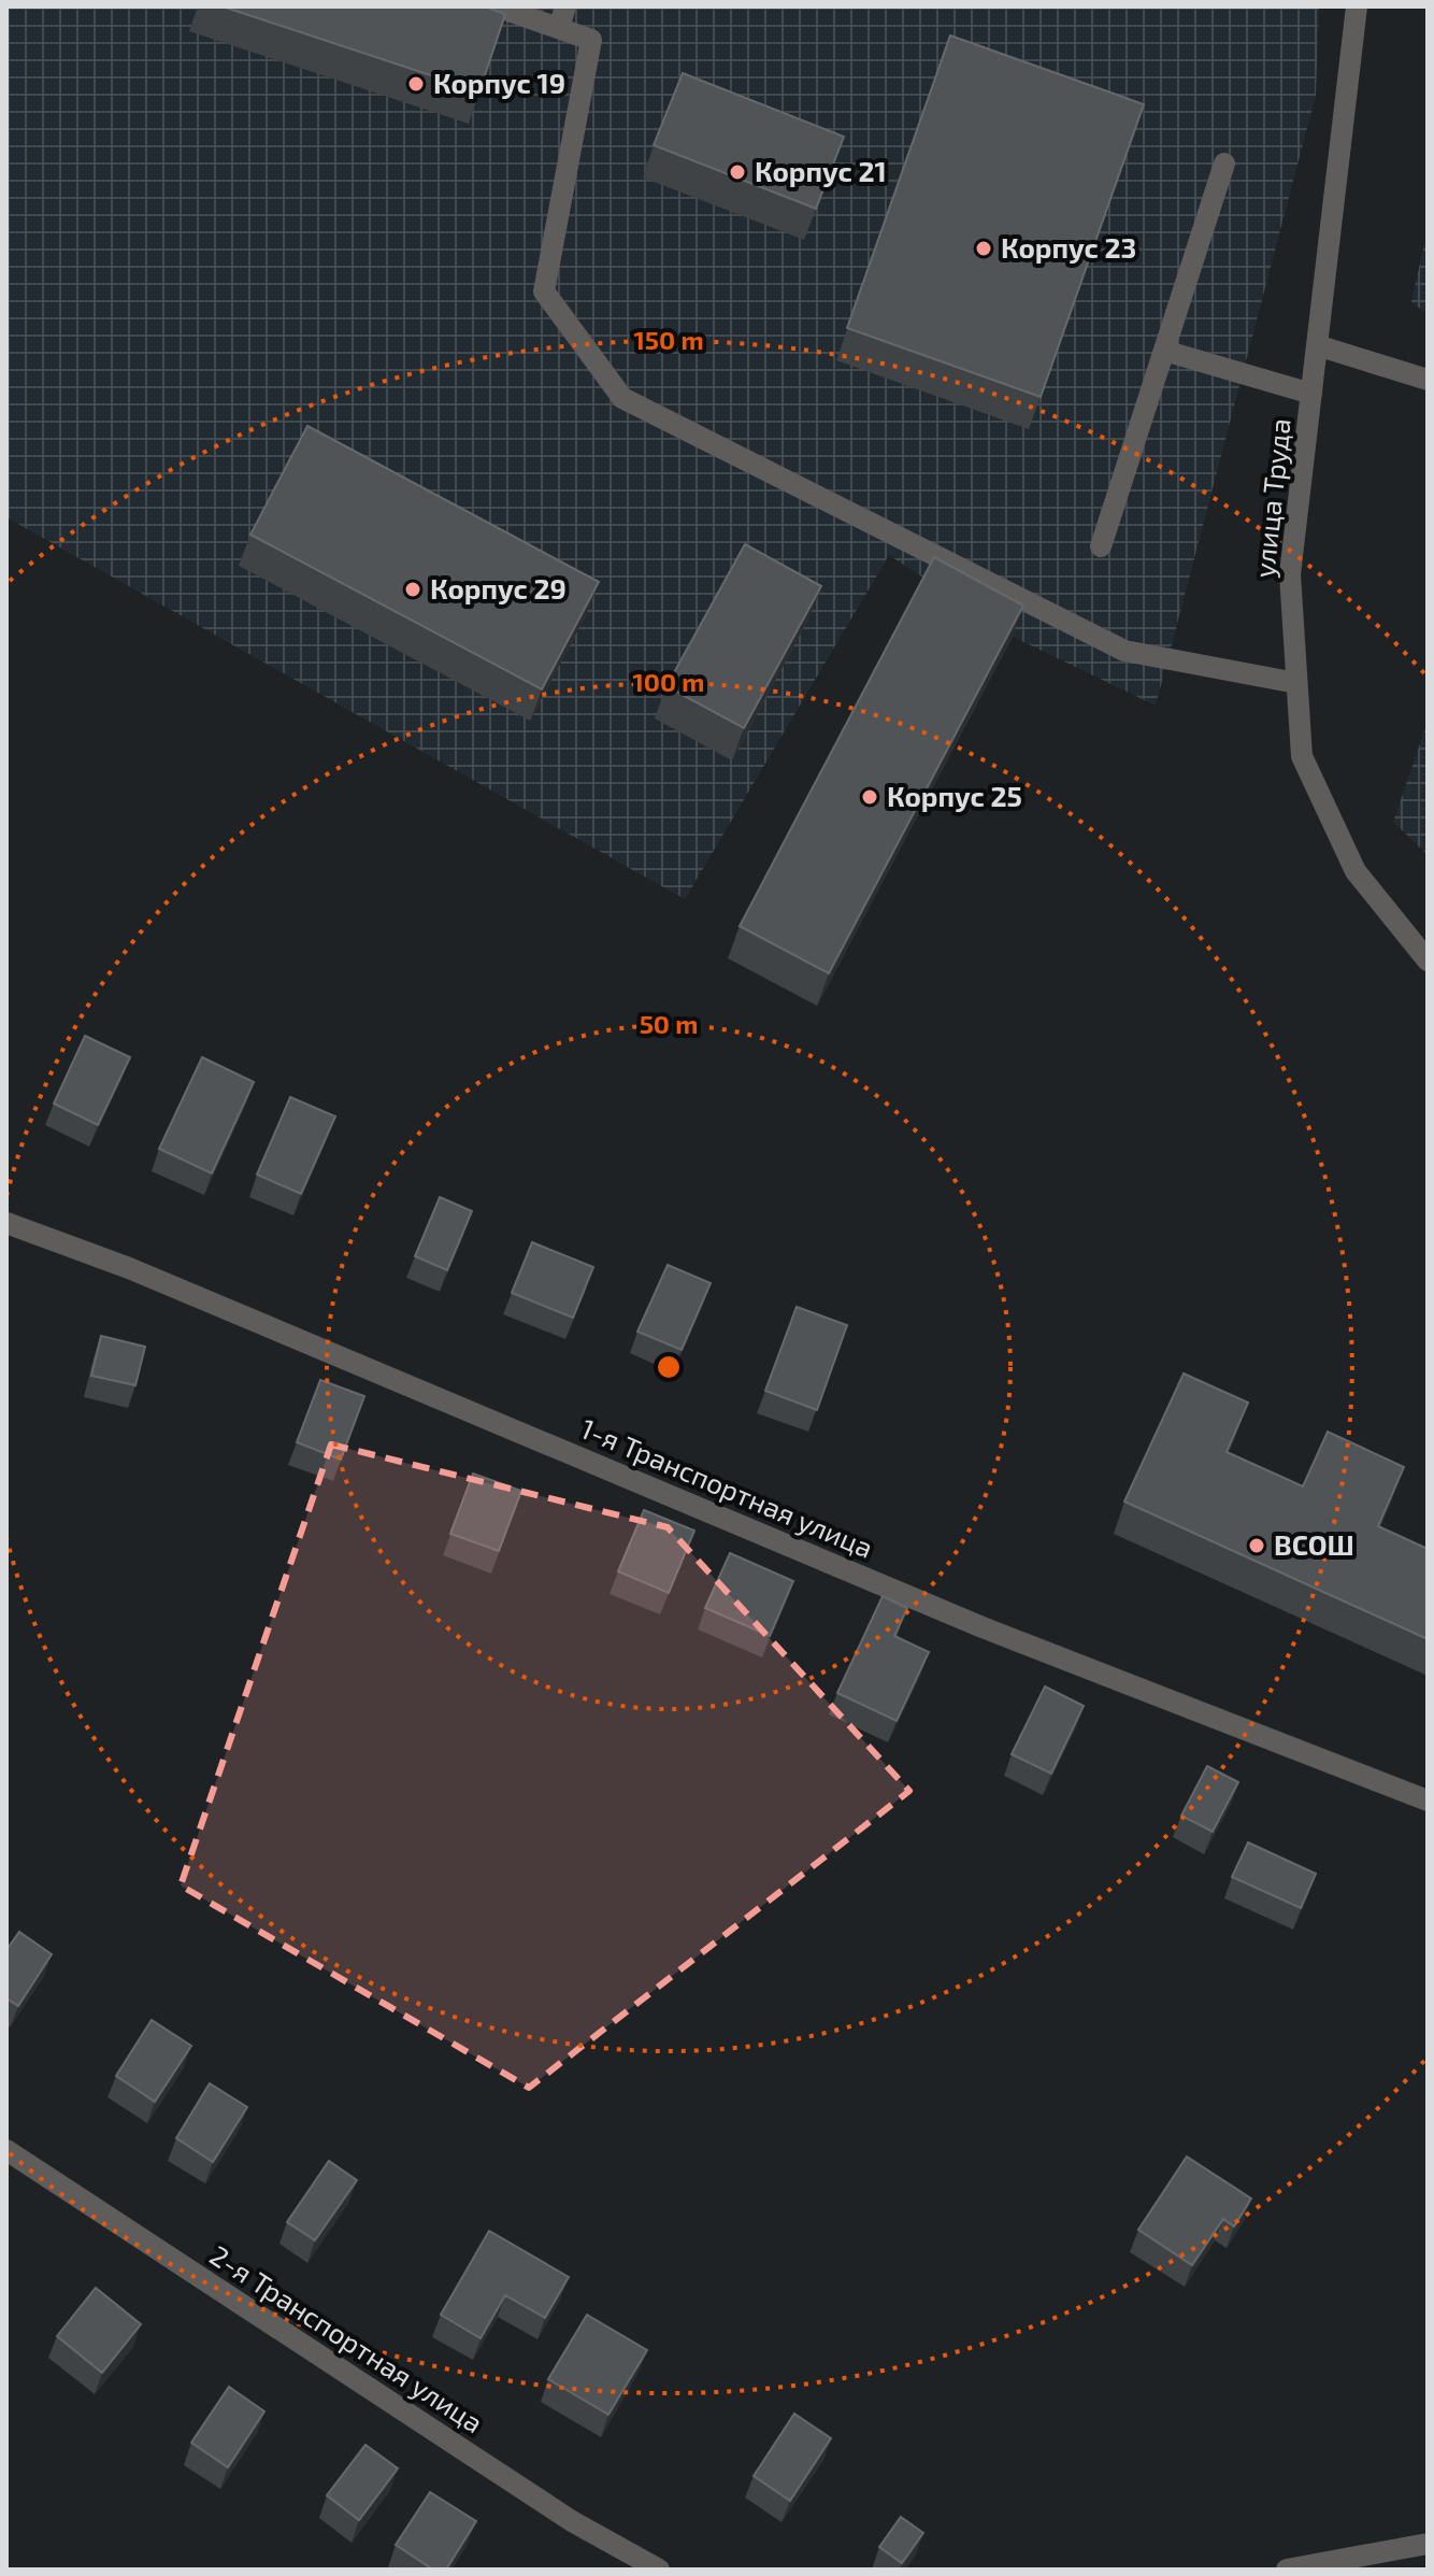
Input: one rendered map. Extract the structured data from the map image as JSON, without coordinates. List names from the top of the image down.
{
  "streets": {
    "street": ["улица Труда", "1-я Транспортная улица", "2-я Транспортная улица"]
  },
  "places": [
    "Корпус 19",
    "Корпус 21",
    "Корпус 23",
    "Корпус 29",
    "Корпус 25",
    "ВСОШ"
  ],
  "rings": ["150 m", "100 m", "50 m"]
}
